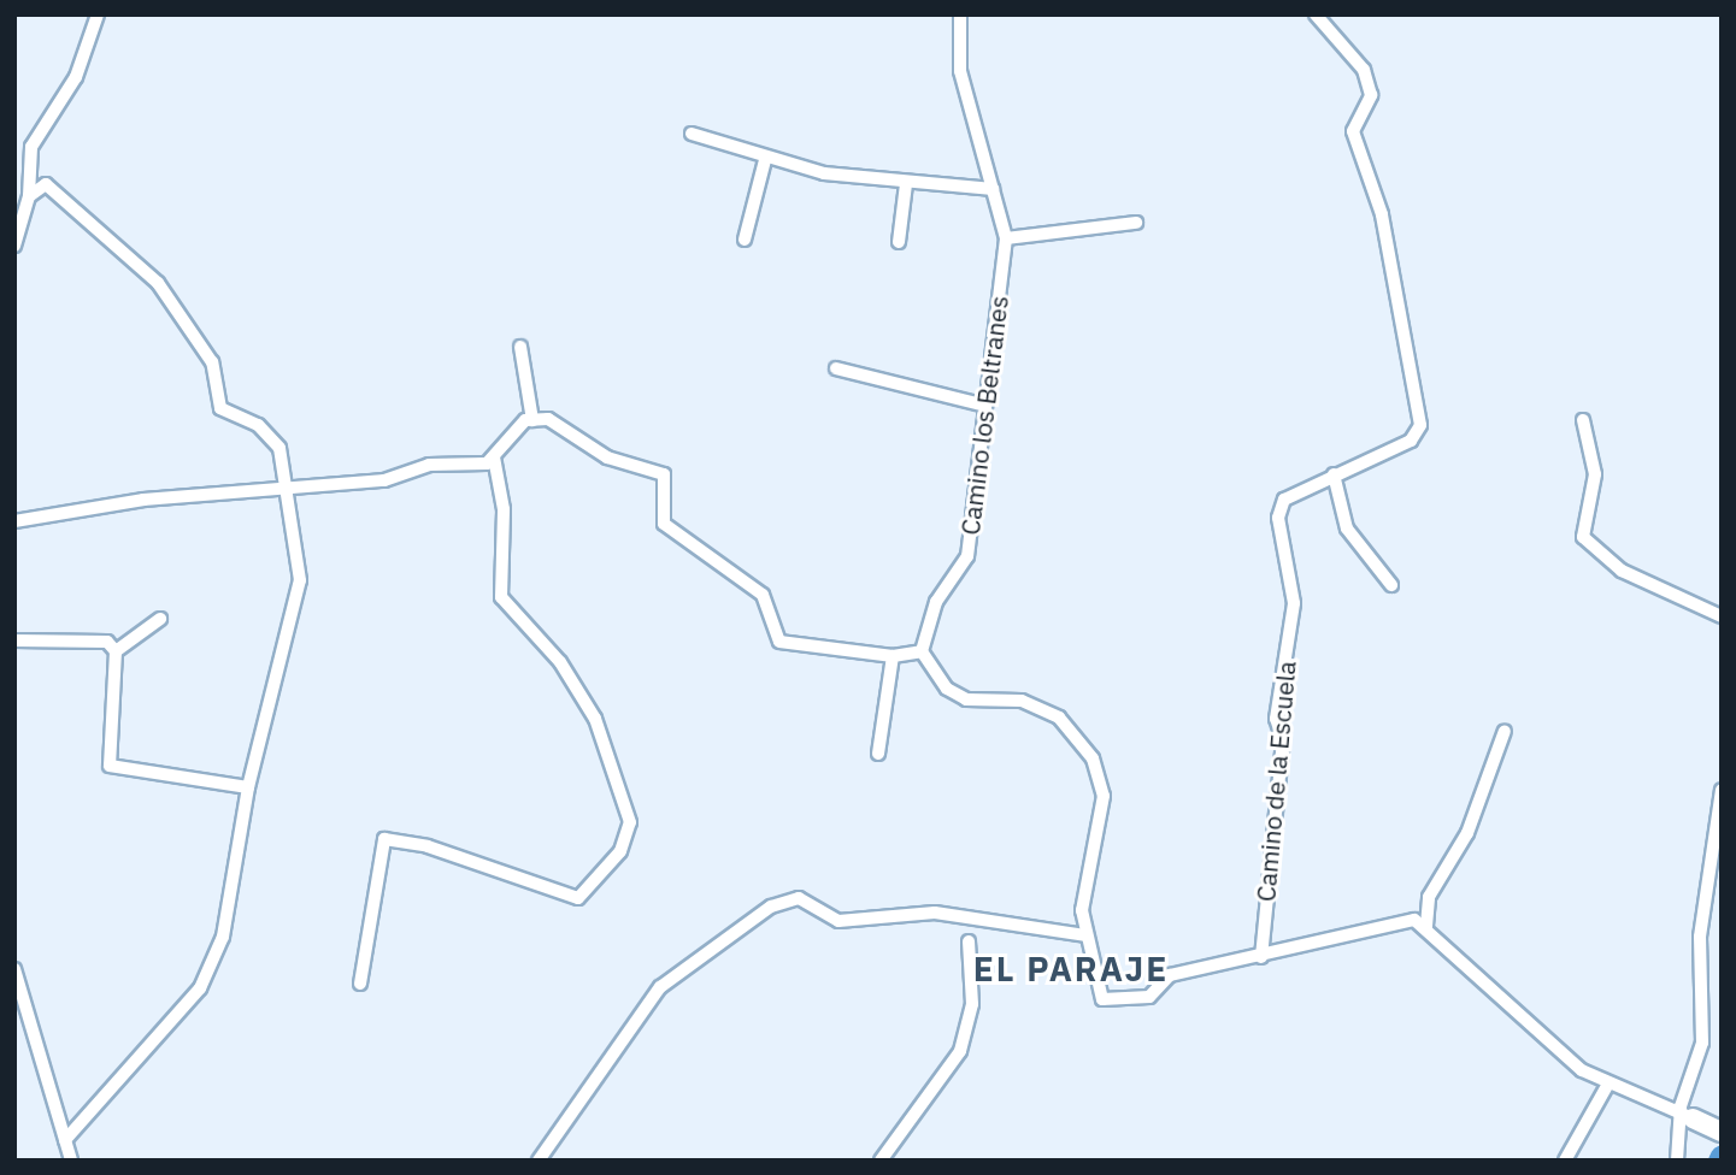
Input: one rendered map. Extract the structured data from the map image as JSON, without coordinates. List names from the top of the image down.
{
  "streets": {
    "street": ["Camino los Beltranes", "Camino de la Escuela"]
  },
  "districts": ["EL PARAJE"]
}
